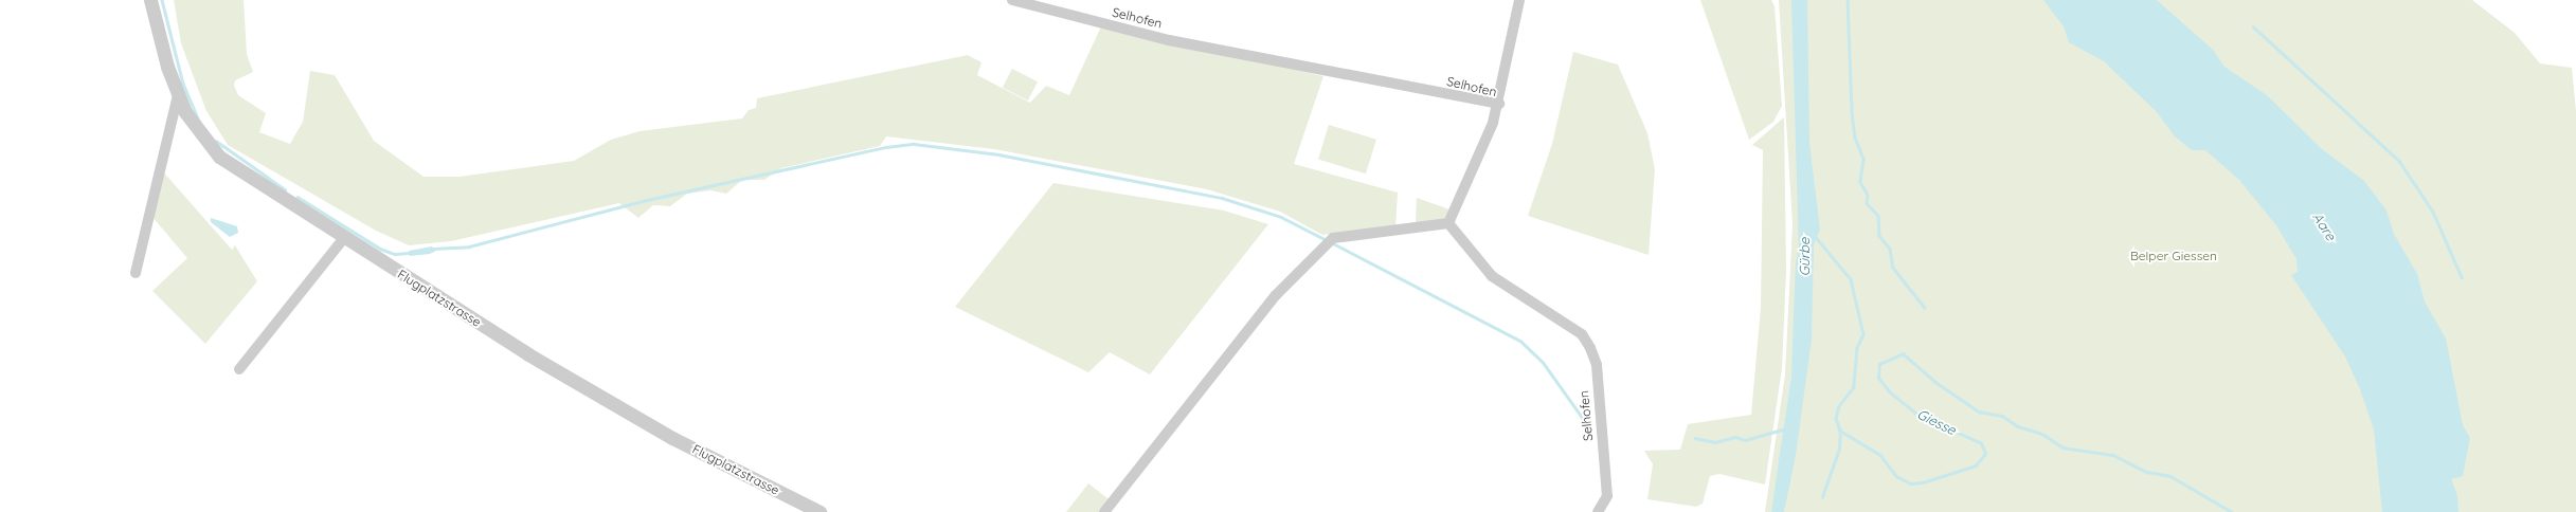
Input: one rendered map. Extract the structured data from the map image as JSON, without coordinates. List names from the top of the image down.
{
  "streets": {
    "street": ["Selhofen", "Flugplatzstrasse"]
  },
  "water": ["Aare", "Gürbe", "Giesse"],
  "parks": ["Belper Giessen"]
}
